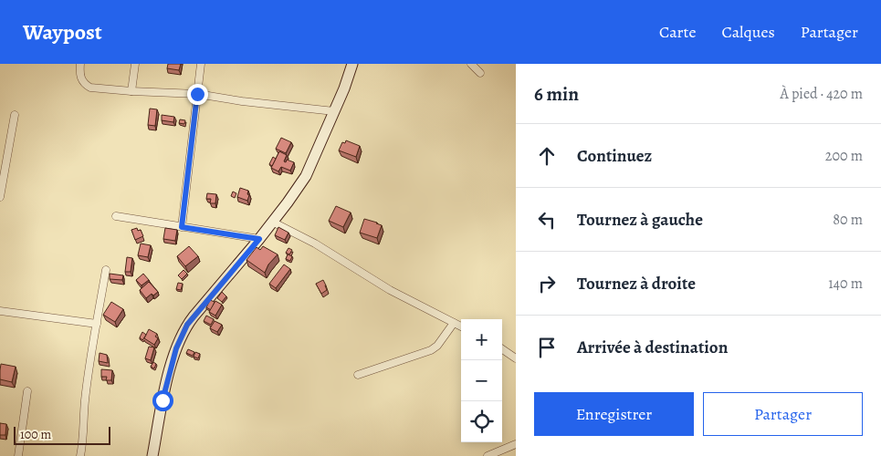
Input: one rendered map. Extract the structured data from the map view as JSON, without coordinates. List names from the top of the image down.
{
  "scale_bar": "100 m",
  "page": {
    "header": "Waypost",
    "nav": ["Carte", "Calques", "Partager"],
    "heading": ["6 min", "À pied · 420 m"],
    "list": [
      ["Continuez", "200 m"],
      ["Tournez à gauche", "80 m"],
      ["Tournez à droite", "140 m"],
      "Arrivée à destination"
    ],
    "map_buttons": ["+", "−"],
    "buttons": ["Enregistrer", "Partager"],
    "scale": "100 m"
  }
}
